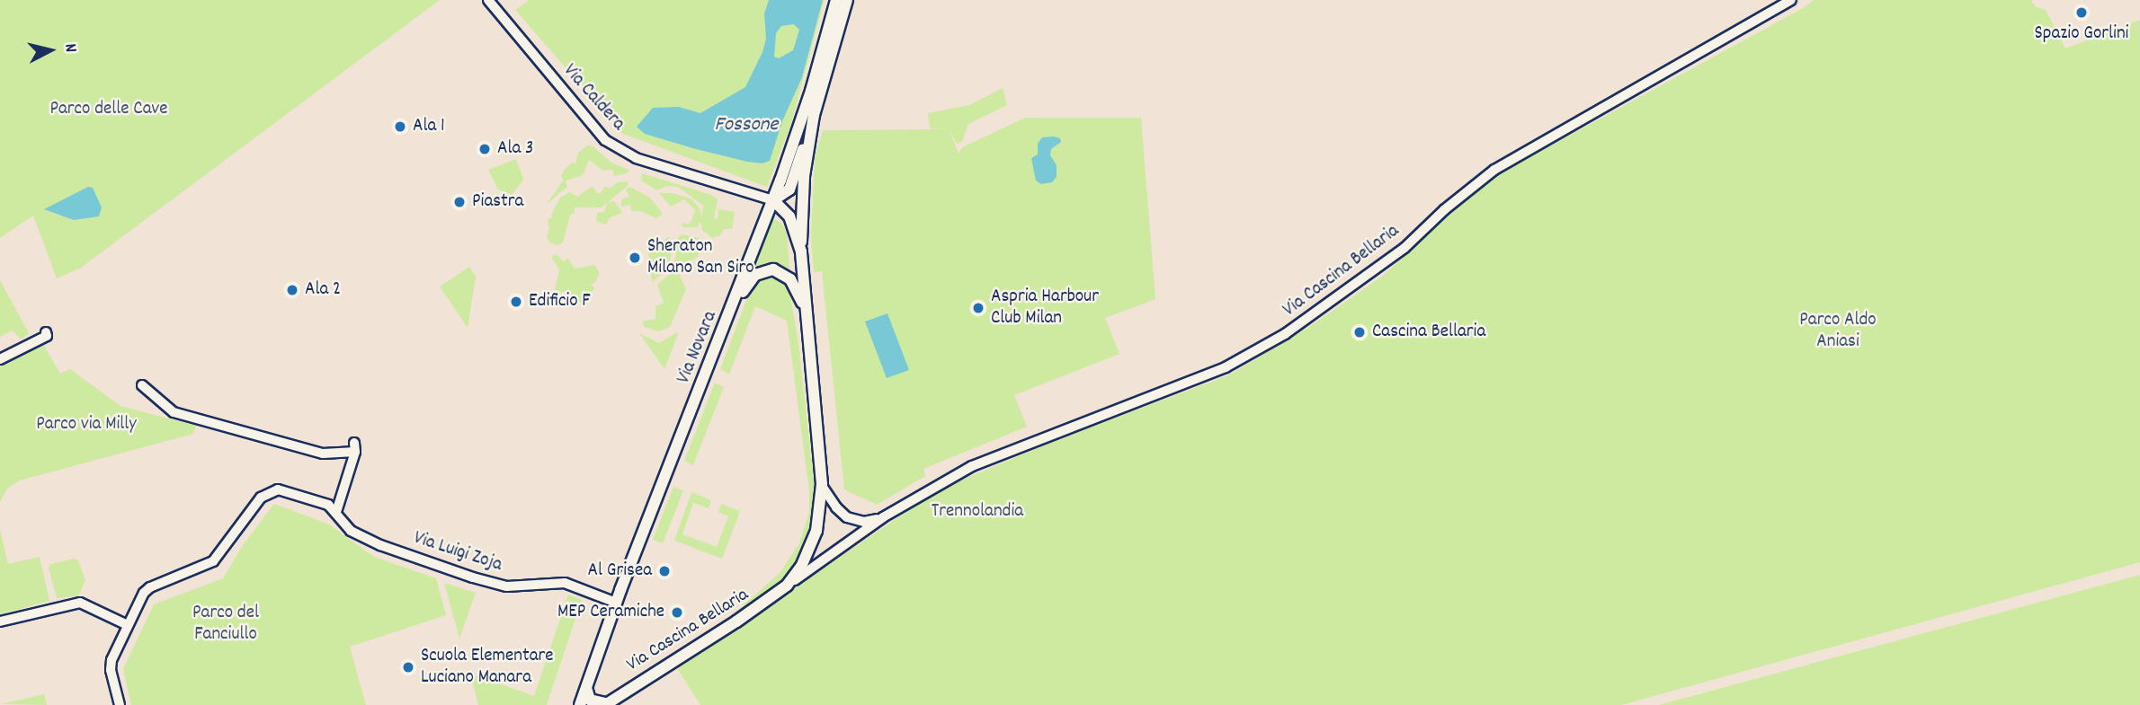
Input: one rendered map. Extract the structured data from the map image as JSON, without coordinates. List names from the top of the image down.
{
  "streets": {
    "main road": ["Via Cascina Bellaria", "Via Novara"],
    "street": ["Via Caldera", "Via Luigi Zoja"]
  },
  "crossings": [
    ["Via Caldera", "Via Novara"],
    ["Via Novara", "Via Luigi Zoja"]
  ],
  "water": ["Fossone"],
  "parks": [
    "Parco delle Cave",
    "Parco Aldo Aniasi",
    "Parco via Milly",
    "Trennolandia",
    "Parco del Fanciullo"
  ],
  "places": [
    "Spazio Gorlini",
    "Ala 1",
    "Ala 3",
    "Piastra",
    "Sheraton Milano San Siro",
    "Ala 2",
    "Edificio F",
    "Aspria Harbour Club Milan",
    "Cascina Bellaria",
    "Al Grisea",
    "MEP Ceramiche",
    "Scuola Elementare Luciano Manara"
  ],
  "north": "right"
}
